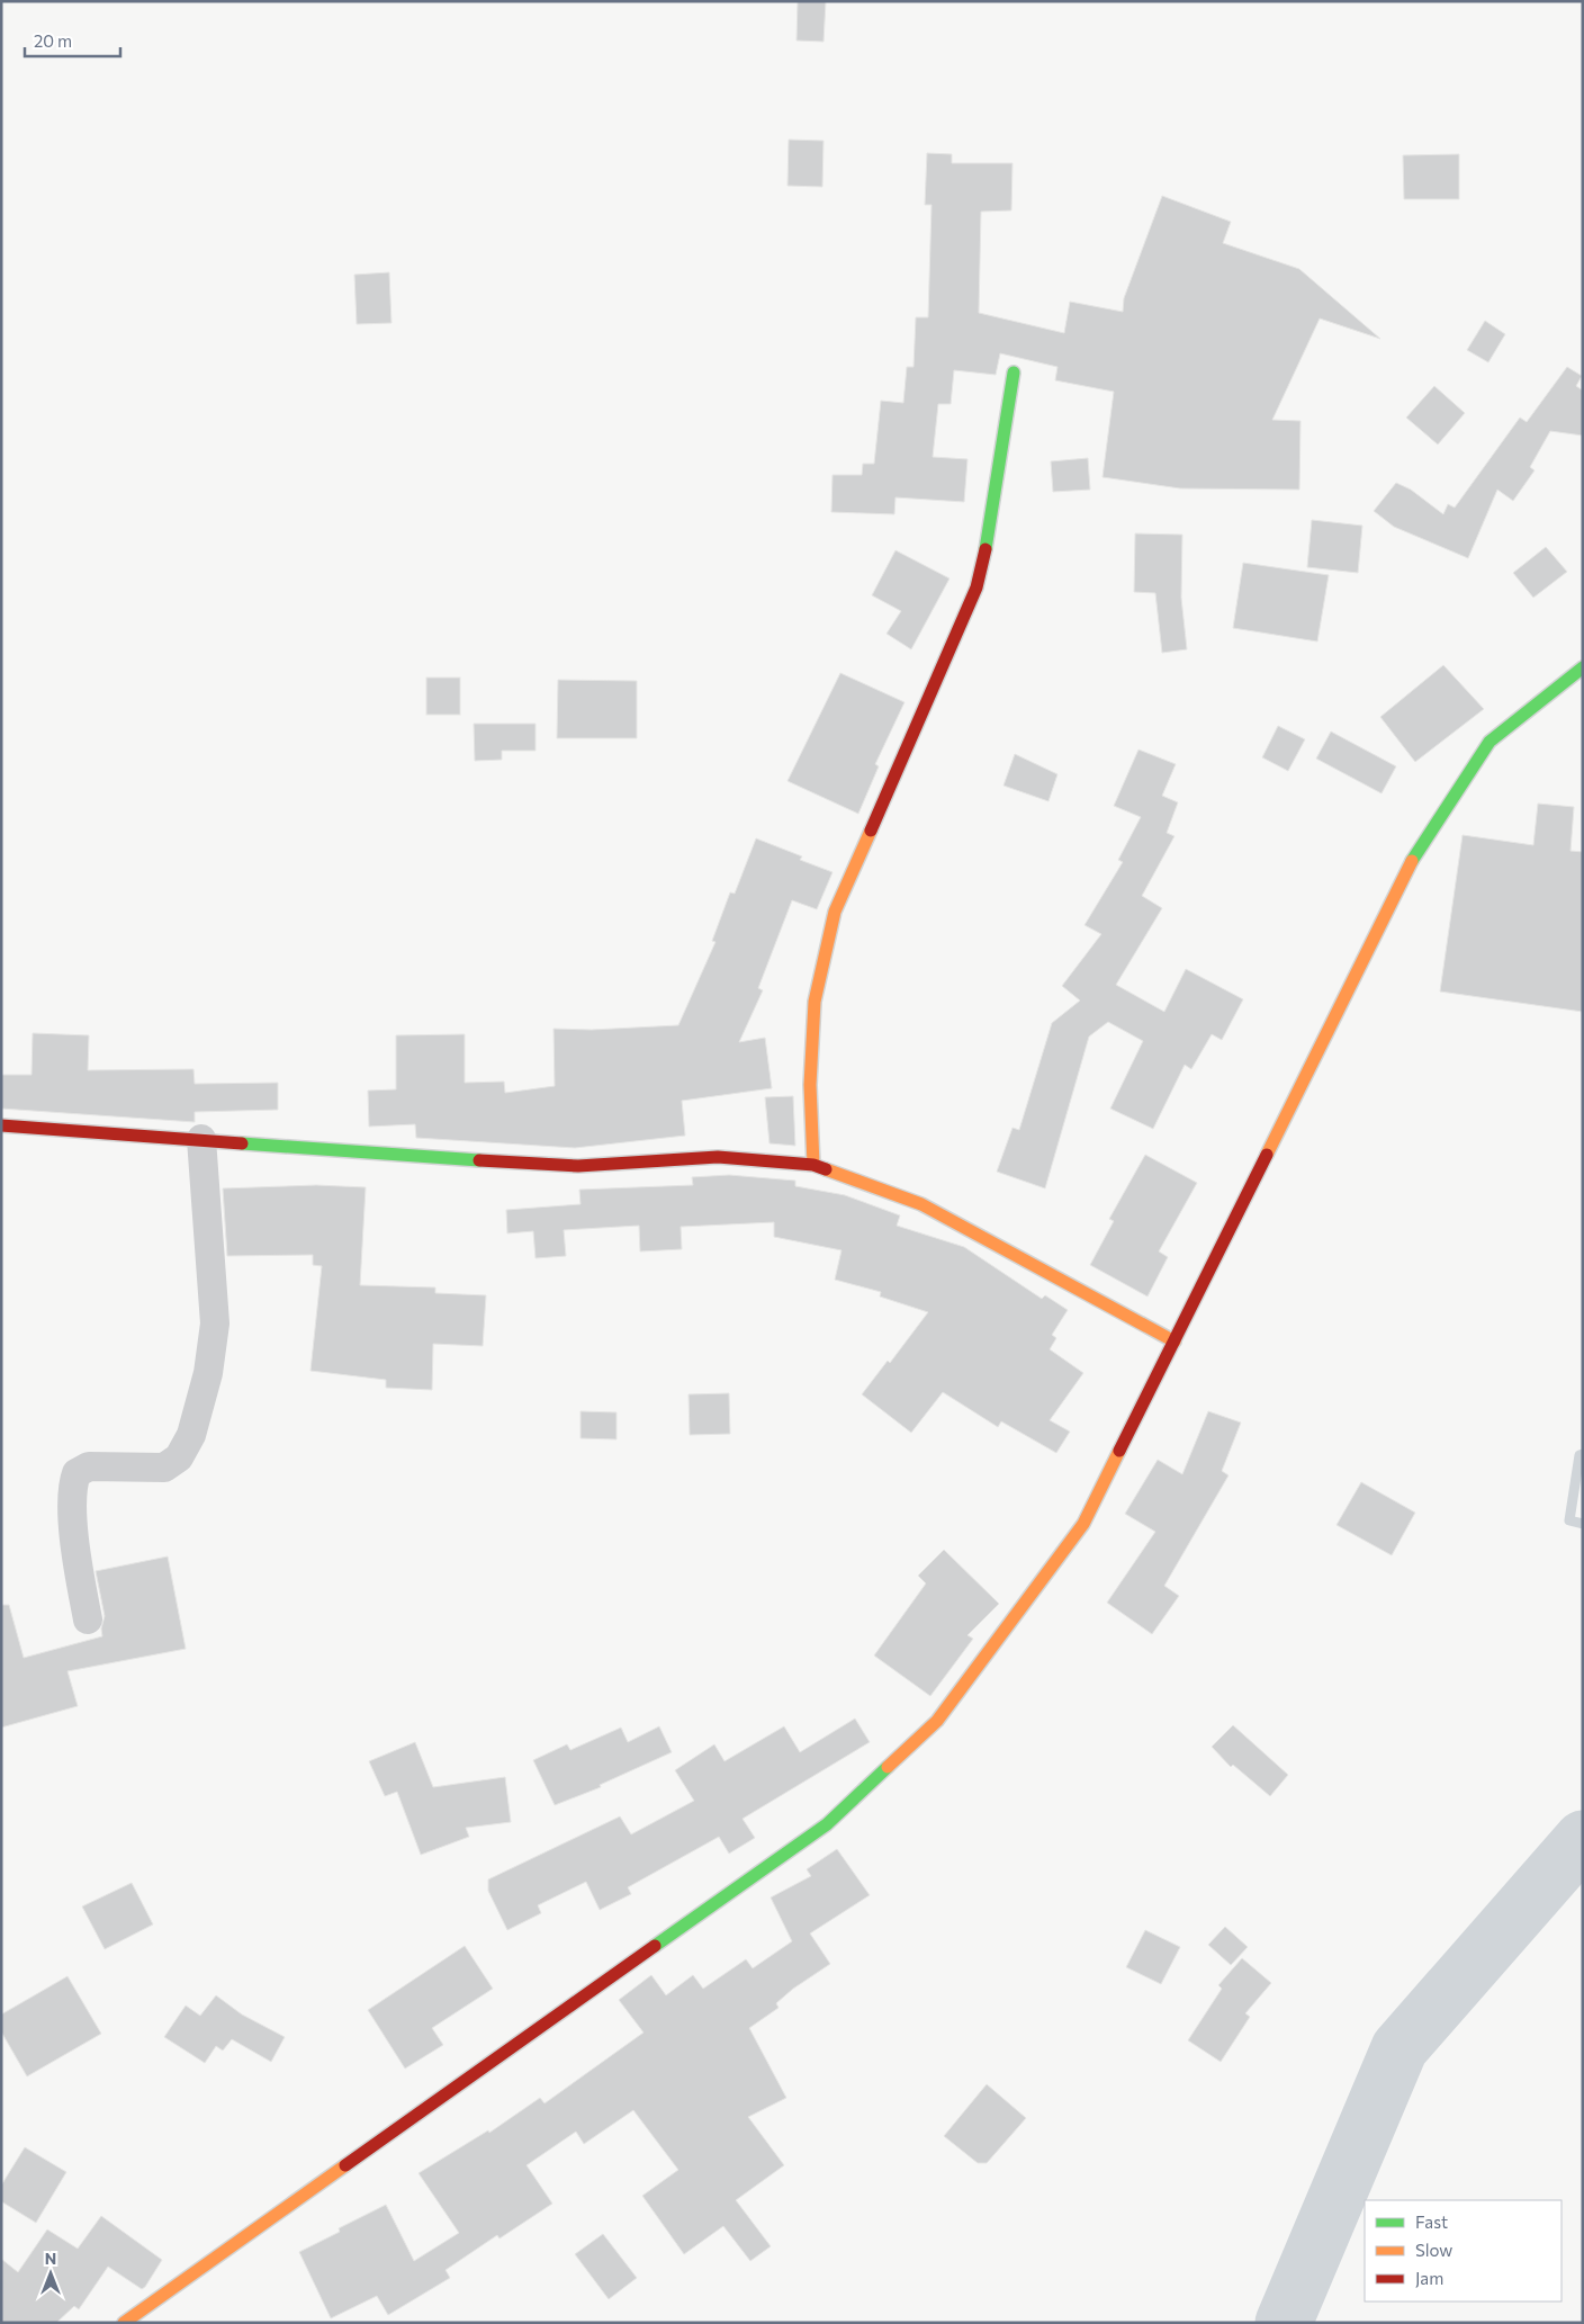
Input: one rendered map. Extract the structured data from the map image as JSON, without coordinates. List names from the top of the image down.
{
  "legend": ["Fast", "Slow", "Jam"],
  "scale_bar": "20 m",
  "north": "top"
}
